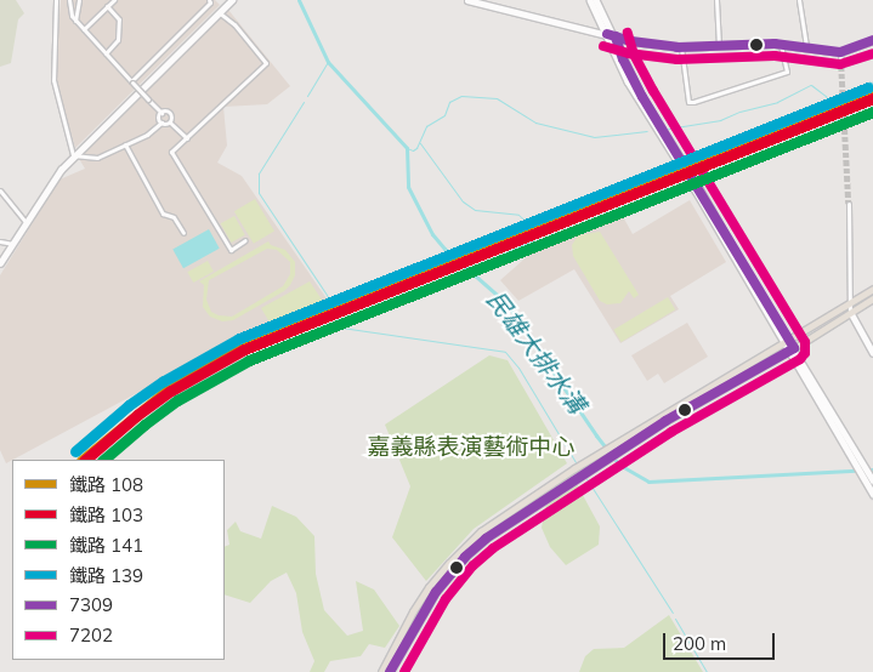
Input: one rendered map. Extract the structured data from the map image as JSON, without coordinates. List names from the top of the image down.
{
  "water": ["民雄大排水溝"],
  "parks": ["嘉義縣表演藝術中心"],
  "lines": [
    "transit line 7202",
    "transit line 7309",
    "rail line 139",
    "rail line 108",
    "rail line 103",
    "rail line 141"
  ],
  "legend": [
    "鐵路 108",
    "鐵路 103",
    "鐵路 141",
    "鐵路 139",
    "7309",
    "7202"
  ],
  "scale_bar": "200 m"
}
